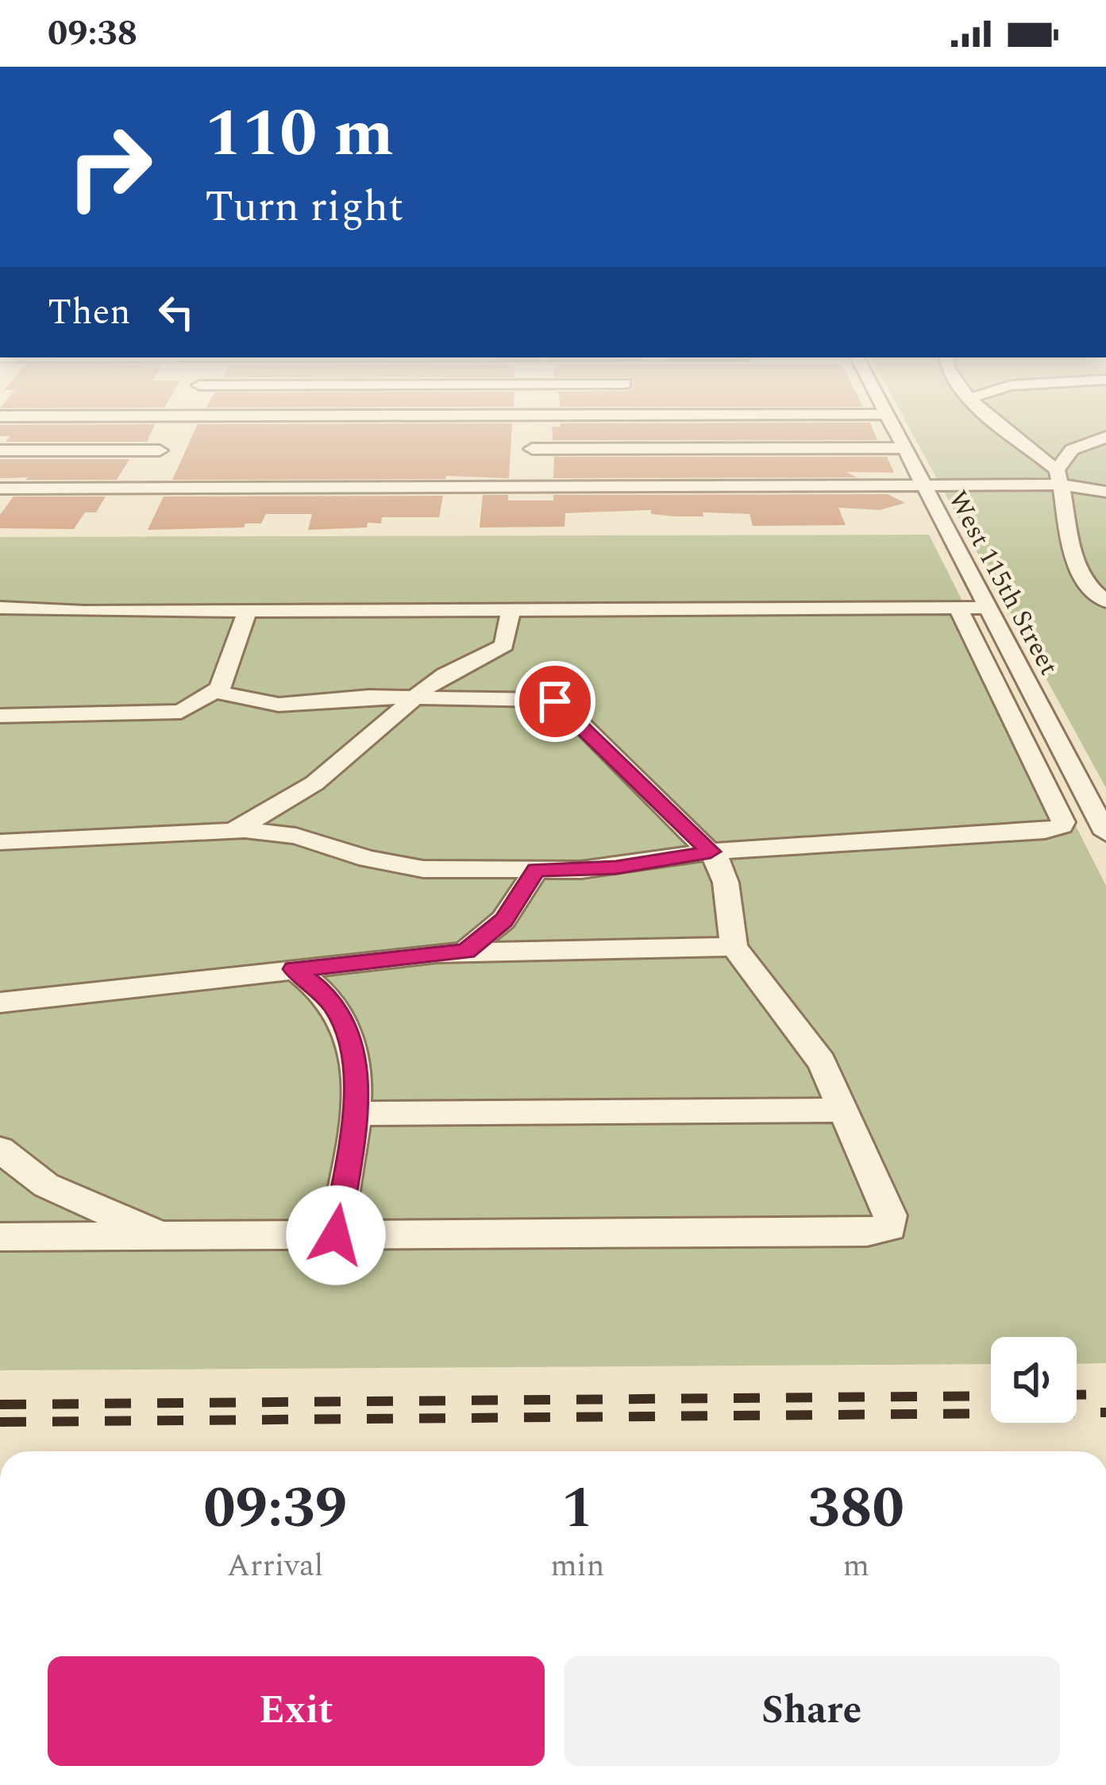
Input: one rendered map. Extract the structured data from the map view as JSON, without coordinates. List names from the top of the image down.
{
  "streets": {
    "street": ["West 115th Street"]
  },
  "page": {
    "status": "09:38",
    "turn": ["110 m", "Turn right"],
    "then": "Then",
    "eta": [
      "09:39",
      "Arrival",
      "1",
      "min",
      "380",
      "m"
    ],
    "buttons": ["Exit", "Share"]
  }
}
